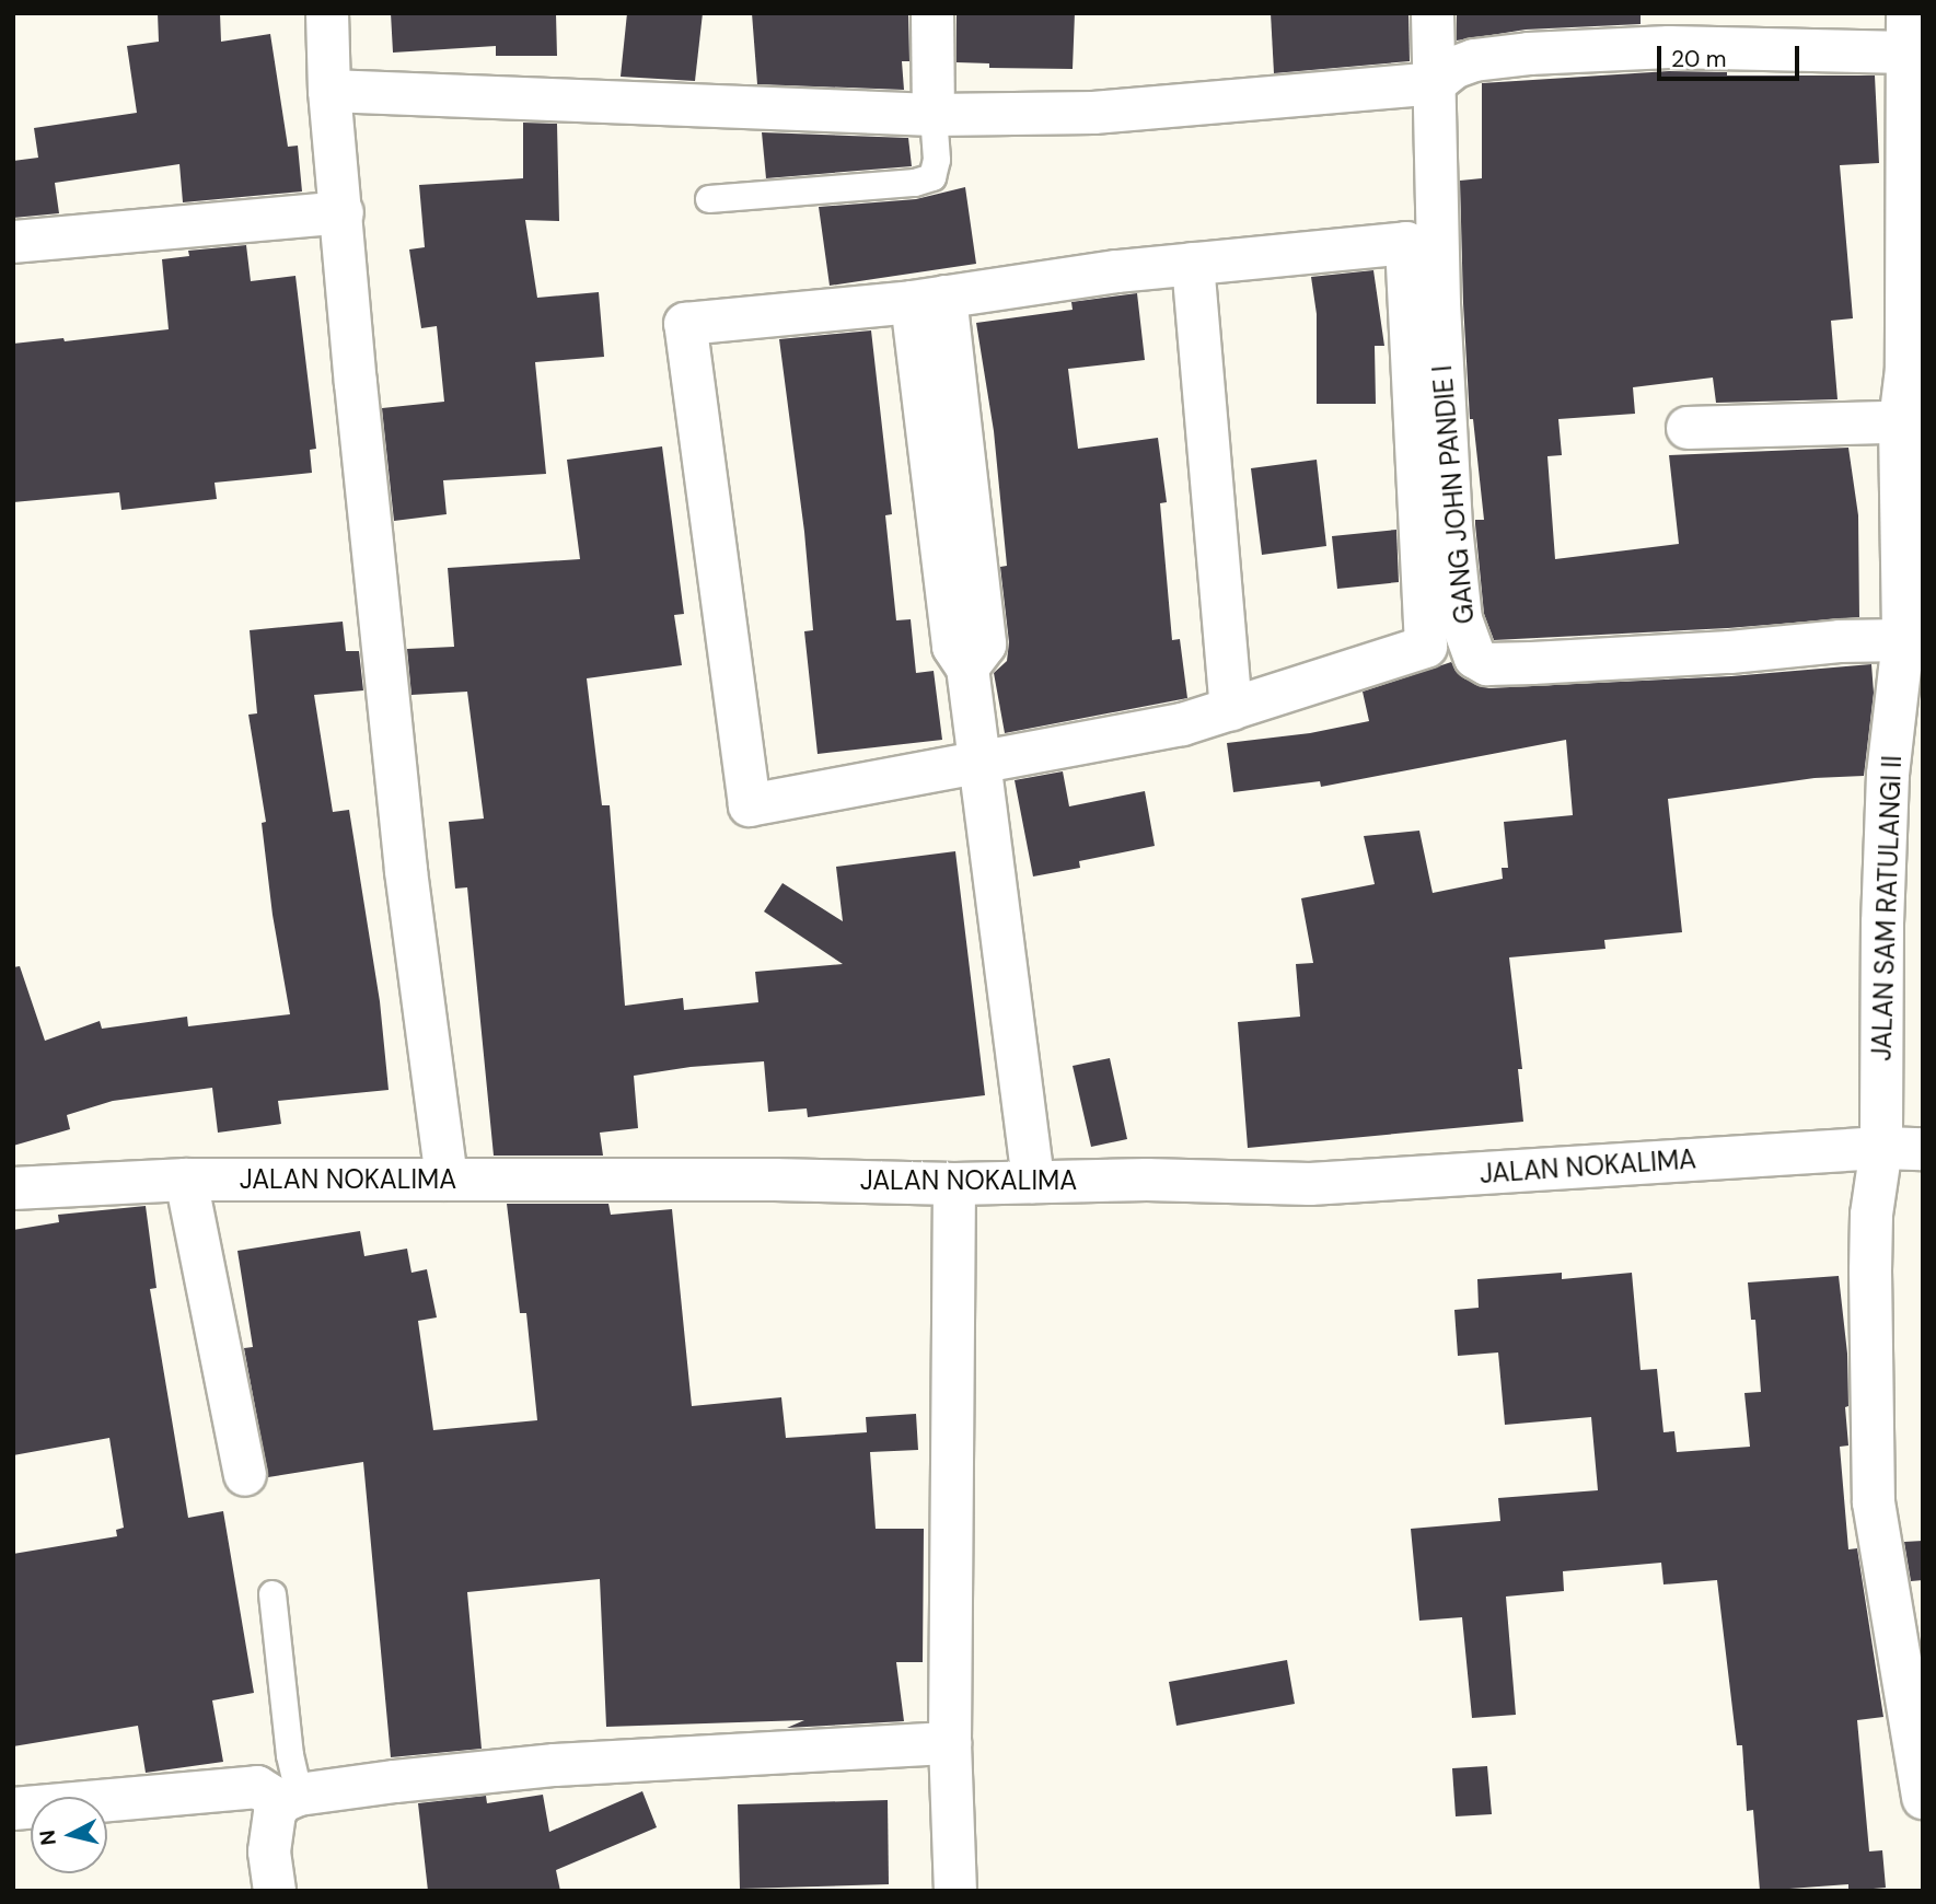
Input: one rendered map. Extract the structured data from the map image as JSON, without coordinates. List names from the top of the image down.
{
  "streets": {
    "street": ["GANG JOHN PANDIE I", "JALAN SAM RATULANGI II", "JALAN NOKALIMA"]
  },
  "crossings": [
    ["GANG JOHN PANDIE I", "JALAN SAM RATULANGI II"],
    ["JALAN SAM RATULANGI II", "JALAN NOKALIMA"]
  ],
  "scale_bar": "20 m",
  "north": "left"
}
